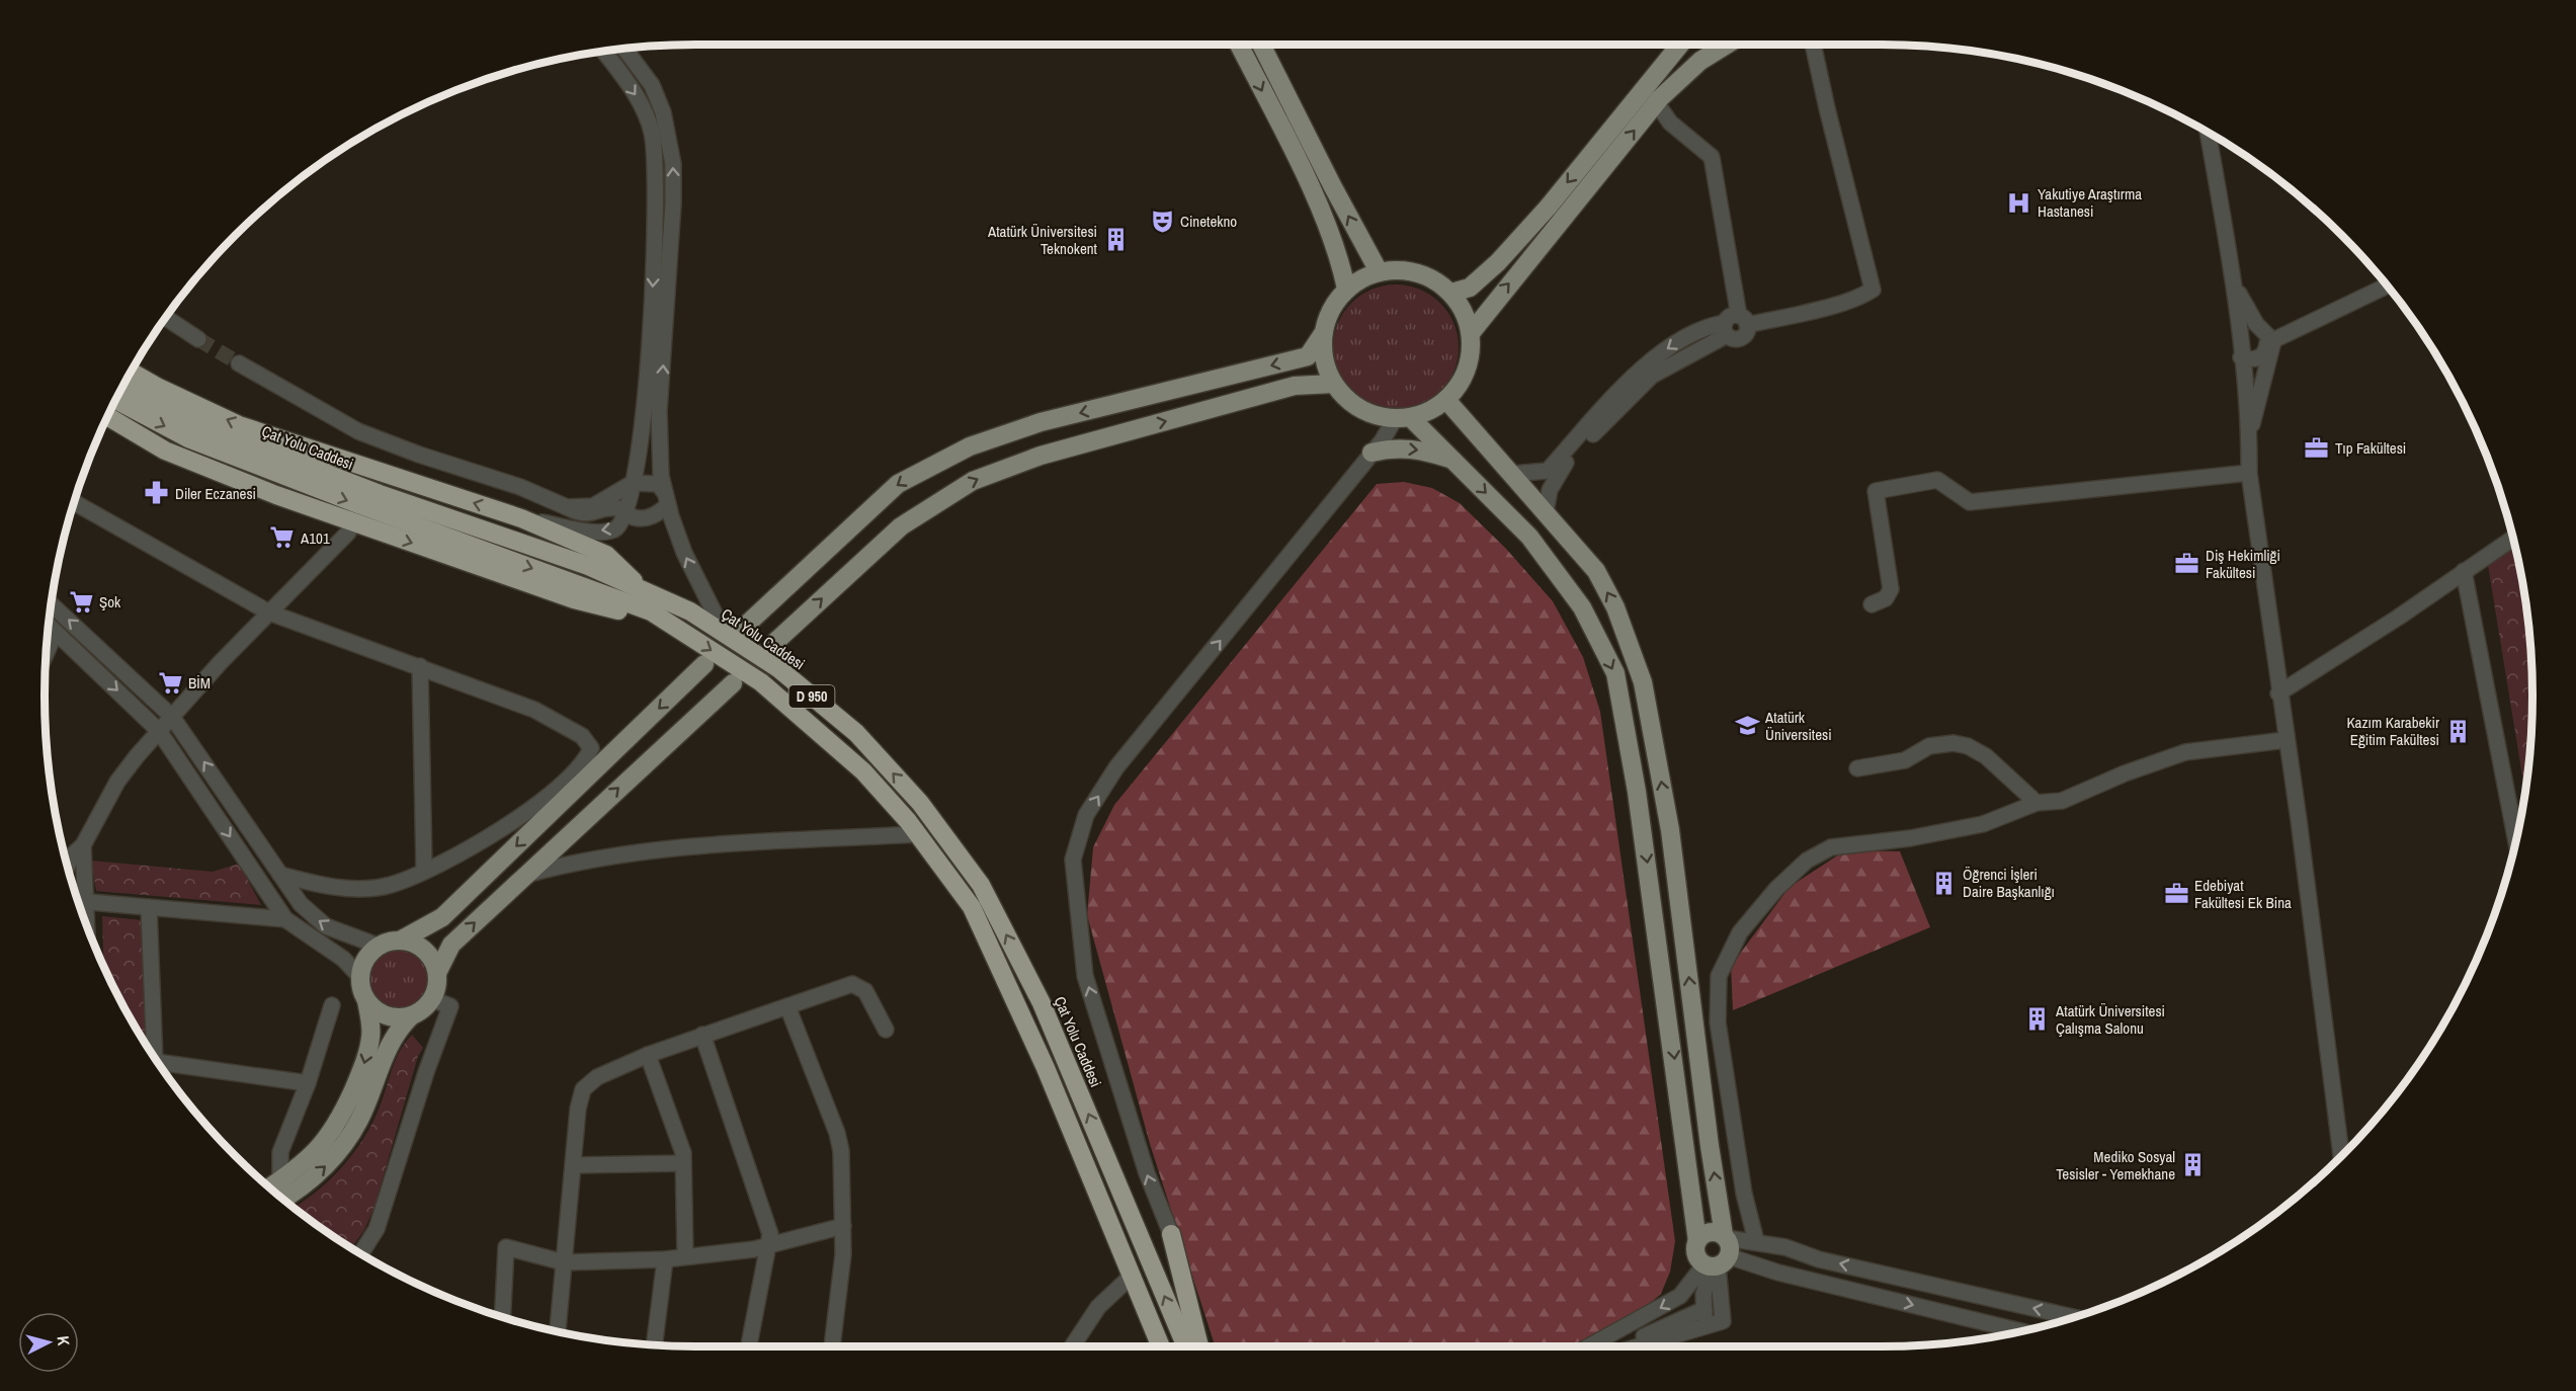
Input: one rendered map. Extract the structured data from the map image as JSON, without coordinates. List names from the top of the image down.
{
  "streets": {
    "highway": ["Çat Yolu Caddesi", "D 950"]
  },
  "places": {
    "hospital": ["Yakutiye Araştırma Hastanesi"],
    "theatre": ["Cinetekno"],
    "building": [
      "Atatürk Üniversitesi Teknokent",
      "Kazım Karabekir Eğitim Fakültesi",
      "Öğrenci İşleri Daire Başkanlığı",
      "Atatürk Üniversitesi Çalışma Salonu",
      "Mediko Sosyal Tesisler - Yemekhane"
    ],
    "office": ["Tıp Fakültesi", "Diş Hekimliği Fakültesi", "Edebiyat Fakültesi Ek Bina"],
    "pharmacy": ["Diler Eczanesi"],
    "supermarket": ["A101", "Şok", "BİM"],
    "school or university": ["Atatürk Üniversitesi"]
  },
  "north": "right"
}
